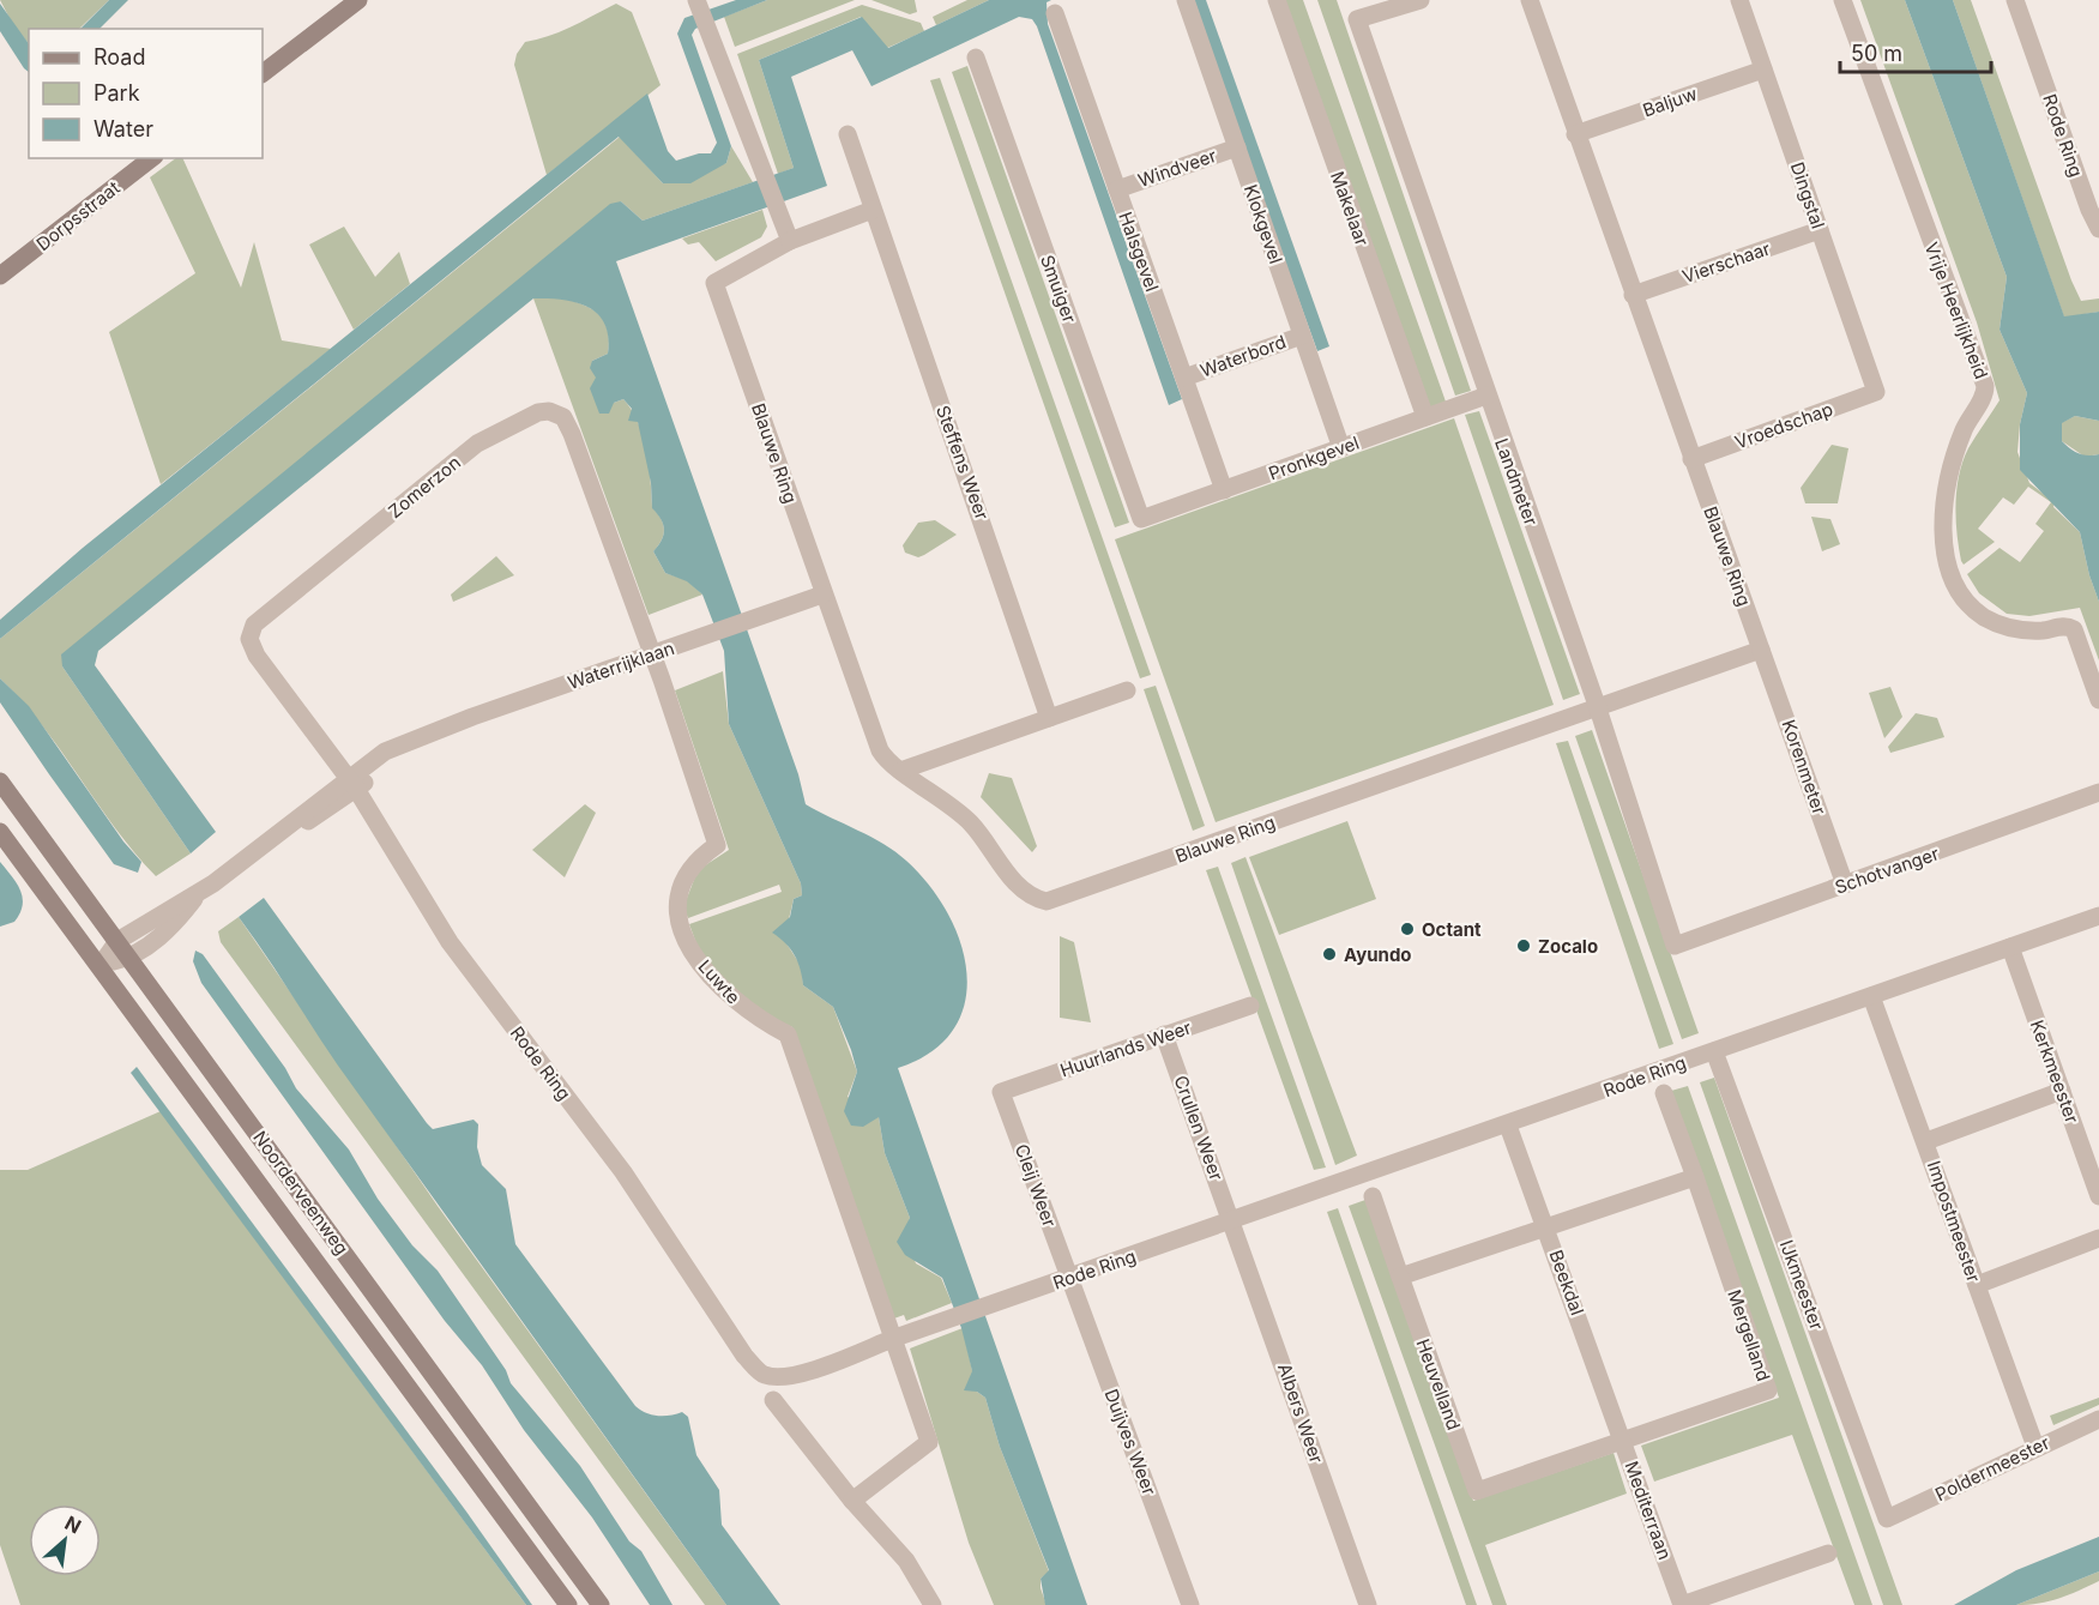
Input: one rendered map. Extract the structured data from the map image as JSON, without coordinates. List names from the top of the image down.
{
  "streets": {
    "street": [
      "Baljuw",
      "Rode Ring",
      "Windveer",
      "Dingstal",
      "Makelaar",
      "Dorpsstraat",
      "Klokgevel",
      "Halsgevel",
      "Vierschaar",
      "Smuiger",
      "Vrije Heerlijkheid",
      "Waterbord",
      "Vroedschap",
      "Blauwe Ring",
      "Pronkgevel",
      "Steffens Weer",
      "Landmeter",
      "Zomerzon",
      "Waterrijklaan",
      "Korenmeter",
      "Schotvanger",
      "Luwte",
      "Huurlands Weer",
      "Kerkmeester",
      "Crullen Weer",
      "Cleij Weer",
      "Noorderveenweg",
      "Impostmeester",
      "Beekdal",
      "IJkmeester",
      "Mergelland",
      "Heuvelland",
      "Albers Weer",
      "Duijves Weer",
      "Poldermeester",
      "Mediterraan"
    ]
  },
  "crossings": [
    ["Baljuw", "Dingstal"],
    ["Baljuw", "Blauwe Ring"],
    ["Rode Ring", "Zomerzon"],
    ["Rode Ring", "Waterrijklaan"],
    ["Rode Ring", "Luwte"],
    ["Rode Ring", "Kerkmeester"],
    ["Rode Ring", "Crullen Weer"],
    ["Rode Ring", "Cleij Weer"],
    ["Rode Ring", "Impostmeester"],
    ["Rode Ring", "Beekdal"],
    ["Rode Ring", "IJkmeester"],
    ["Rode Ring", "Albers Weer"],
    ["Rode Ring", "Duijves Weer"],
    ["Windveer", "Klokgevel"],
    ["Windveer", "Halsgevel"],
    ["Dingstal", "Vierschaar"],
    ["Dingstal", "Vroedschap"],
    ["Makelaar", "Pronkgevel"],
    ["Klokgevel", "Waterbord"],
    ["Klokgevel", "Pronkgevel"],
    ["Halsgevel", "Waterbord"],
    ["Halsgevel", "Pronkgevel"],
    ["Vierschaar", "Blauwe Ring"],
    ["Smuiger", "Pronkgevel"],
    ["Vroedschap", "Blauwe Ring"],
    ["Blauwe Ring", "Landmeter"],
    ["Blauwe Ring", "Waterrijklaan"],
    ["Blauwe Ring", "Korenmeter"],
    ["Pronkgevel", "Landmeter"],
    ["Landmeter", "Schotvanger"],
    ["Zomerzon", "Waterrijklaan"],
    ["Zomerzon", "Luwte"],
    ["Waterrijklaan", "Luwte"],
    ["Waterrijklaan", "Noorderveenweg"],
    ["Korenmeter", "Schotvanger"],
    ["Huurlands Weer", "Crullen Weer"],
    ["Huurlands Weer", "Cleij Weer"],
    ["Crullen Weer", "Albers Weer"],
    ["Cleij Weer", "Duijves Weer"],
    ["Impostmeester", "Poldermeester"],
    ["Beekdal", "Mergelland"],
    ["Beekdal", "Mediterraan"],
    ["IJkmeester", "Poldermeester"],
    ["Mergelland", "Mediterraan"],
    ["Heuvelland", "Mediterraan"]
  ],
  "places": ["Octant", "Zocalo", "Ayundo"],
  "legend": ["Road", "Park", "Water"],
  "scale_bar": "50 m",
  "north": "top right"
}
